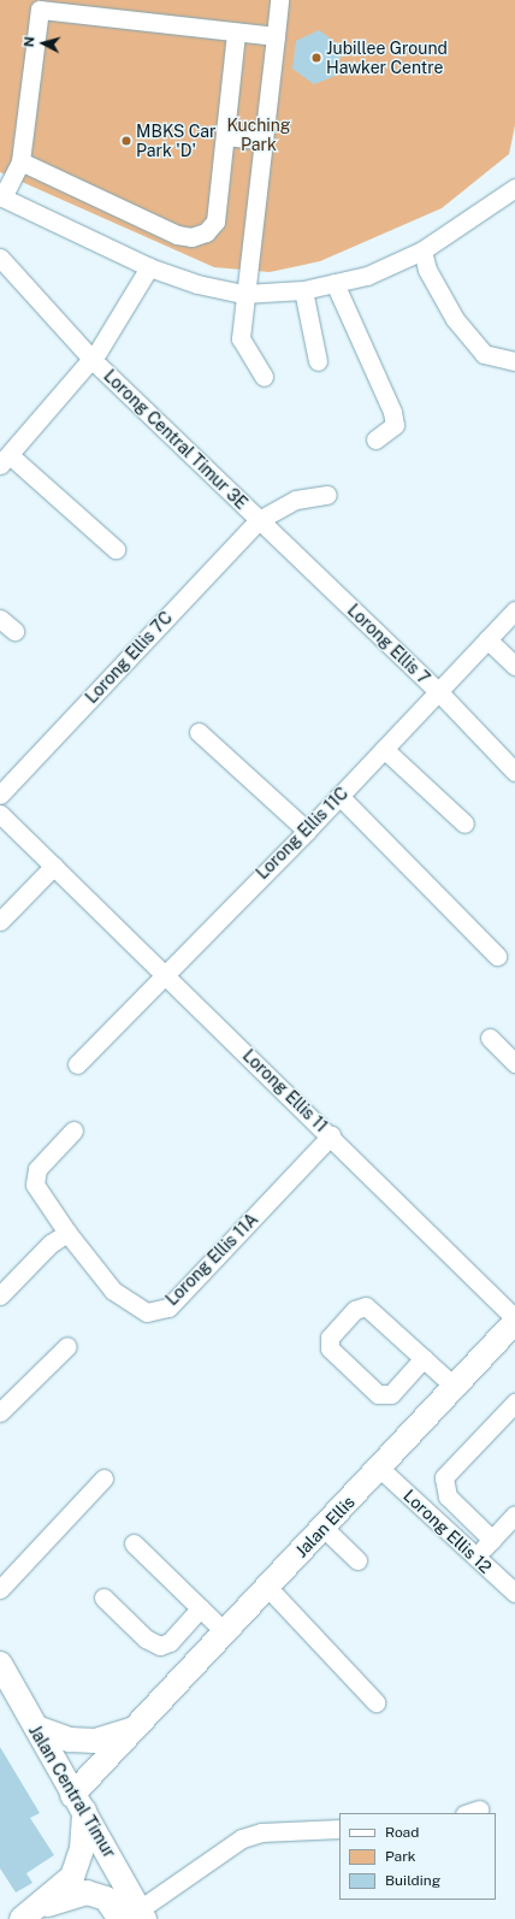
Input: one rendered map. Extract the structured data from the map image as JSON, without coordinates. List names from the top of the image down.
{
  "streets": {
    "main road": ["Jalan Ellis", "Jalan Central Timur"],
    "street": [
      "Lorong Central Timur 3E",
      "Lorong Ellis 7",
      "Lorong Ellis 7C",
      "Lorong Ellis 11C",
      "Lorong Ellis 11",
      "Lorong Ellis 11A",
      "Lorong Ellis 12"
    ]
  },
  "crossings": [
    ["Lorong Central Timur 3E", "Lorong Ellis 7"],
    ["Lorong Central Timur 3E", "Lorong Ellis 7C"],
    ["Lorong Ellis 7", "Lorong Ellis 7C"],
    ["Lorong Ellis 7", "Lorong Ellis 11C"],
    ["Lorong Ellis 11C", "Lorong Ellis 11"],
    ["Lorong Ellis 11", "Lorong Ellis 11A"],
    ["Jalan Ellis", "Lorong Ellis 12"],
    ["Jalan Ellis", "Jalan Central Timur"]
  ],
  "parks": ["Kuching Park"],
  "places": ["Jubillee Ground Hawker Centre", "MBKS Car Park 'D'"],
  "legend": ["Road", "Park", "Building"],
  "north": "left"
}
